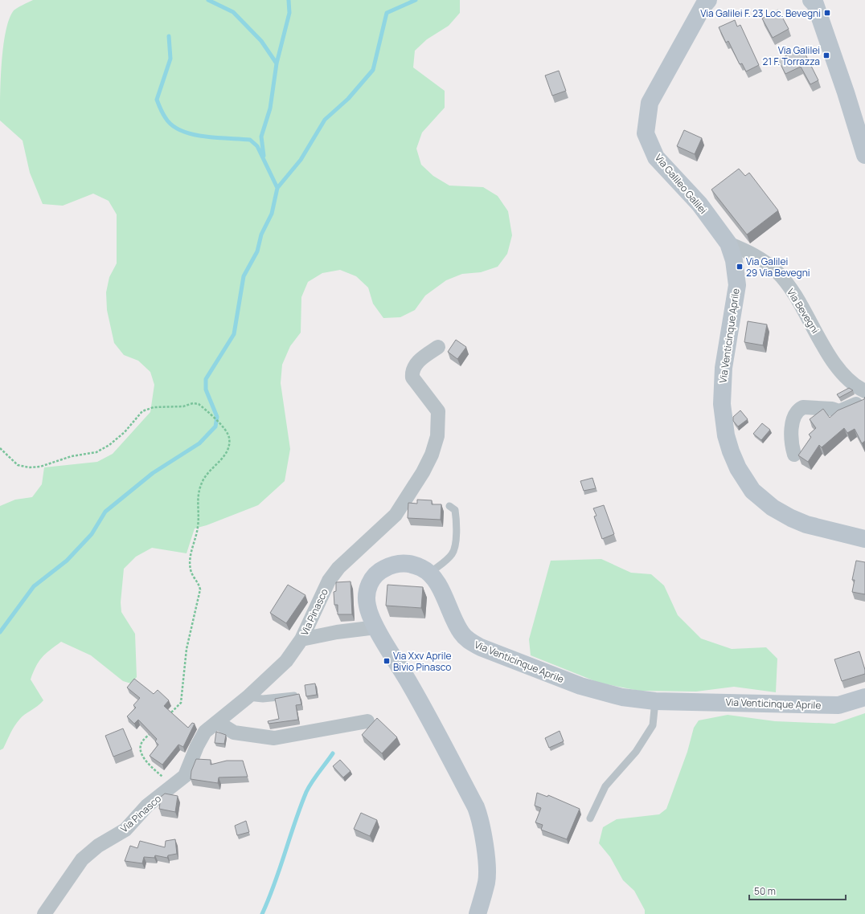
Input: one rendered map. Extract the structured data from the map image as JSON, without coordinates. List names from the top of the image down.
{
  "streets": {
    "main road": ["Via Galileo Galilei", "Via Venticinque Aprile"],
    "street": ["Via Bevegni", "Via Pinasco"]
  },
  "crossings": [
    ["Via Galileo Galilei", "Via Bevegni"],
    ["Via Galileo Galilei", "Via Venticinque Aprile"],
    ["Via Bevegni", "Via Venticinque Aprile"]
  ],
  "places": {
    "transit": [
      "Via Galilei F. 23 Loc. Bevegni",
      "Via Galilei 21 F. Torrazza",
      "Via Galilei 29 Via Bevegni",
      "Via Xxv Aprile Bivio Pinasco"
    ]
  },
  "scale_bar": "50 m"
}
